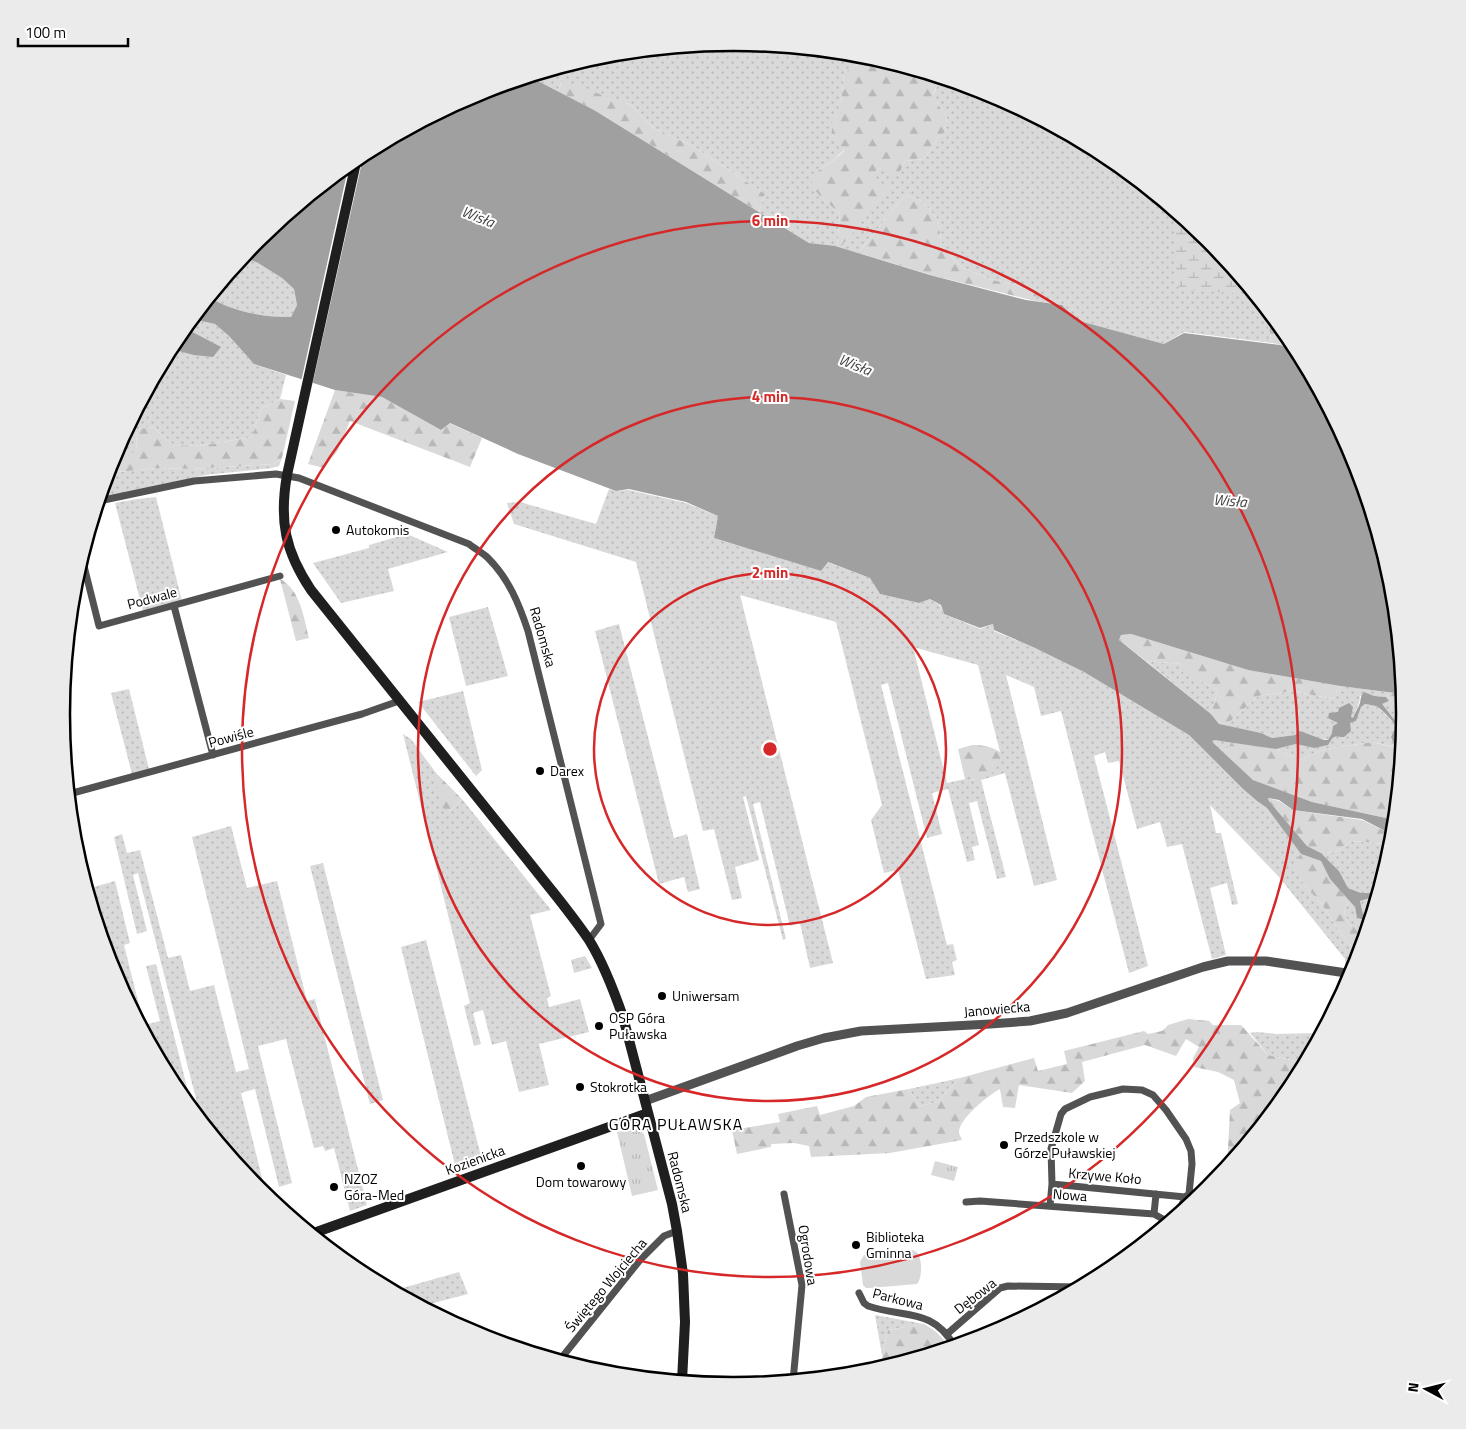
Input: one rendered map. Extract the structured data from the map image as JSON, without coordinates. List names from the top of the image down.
{
  "streets": {
    "main road": ["Radomska", "Kozienicka"],
    "street": [
      "Podwale",
      "Powiśle",
      "Janowiecka",
      "Krzywe Koło",
      "Nowa",
      "Ogrodowa",
      "Świętego Wojciecha",
      "Dębowa",
      "Parkowa"
    ]
  },
  "crossings": [
    ["Radomska", "Powiśle"],
    ["Radomska", "Janowiecka"],
    ["Radomska", "Kozienicka"],
    ["Radomska", "Świętego Wojciecha"],
    ["Krzywe Koło", "Nowa"],
    ["Dębowa", "Parkowa"]
  ],
  "districts": ["GÓRA PUŁAWSKA"],
  "water": ["Wisła"],
  "places": [
    "Autokomis",
    "Darex",
    "Uniwersam",
    "OSP Góra Puławska",
    "Stokrotka",
    "Przedszkole w Górze Puławskiej",
    "Dom towarowy",
    "NZOZ Góra-Med",
    "Biblioteka Gminna"
  ],
  "scale_bar": "100 m",
  "north": "left",
  "rings": ["6 min", "4 min", "2 min"]
}
